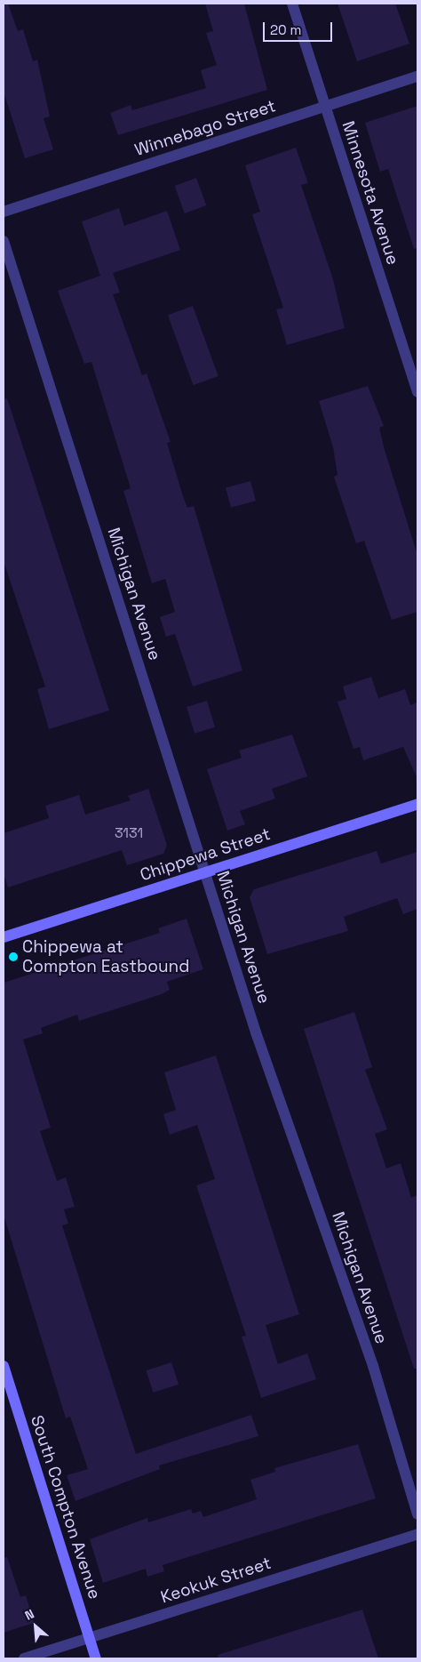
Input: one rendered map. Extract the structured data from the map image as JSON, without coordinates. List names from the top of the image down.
{
  "streets": {
    "main road": ["Chippewa Street", "South Compton Avenue"],
    "street": [
      "Winnebago Street",
      "Minnesota Avenue",
      "Michigan Avenue",
      "Keokuk Street"
    ]
  },
  "crossings": [
    ["Winnebago Street", "Minnesota Avenue"],
    ["Michigan Avenue", "Chippewa Street"],
    ["South Compton Avenue", "Keokuk Street"]
  ],
  "places": ["Chippewa at Compton Eastbound"],
  "house_numbers": ["3131"],
  "scale_bar": "20 m",
  "north": "top left"
}
